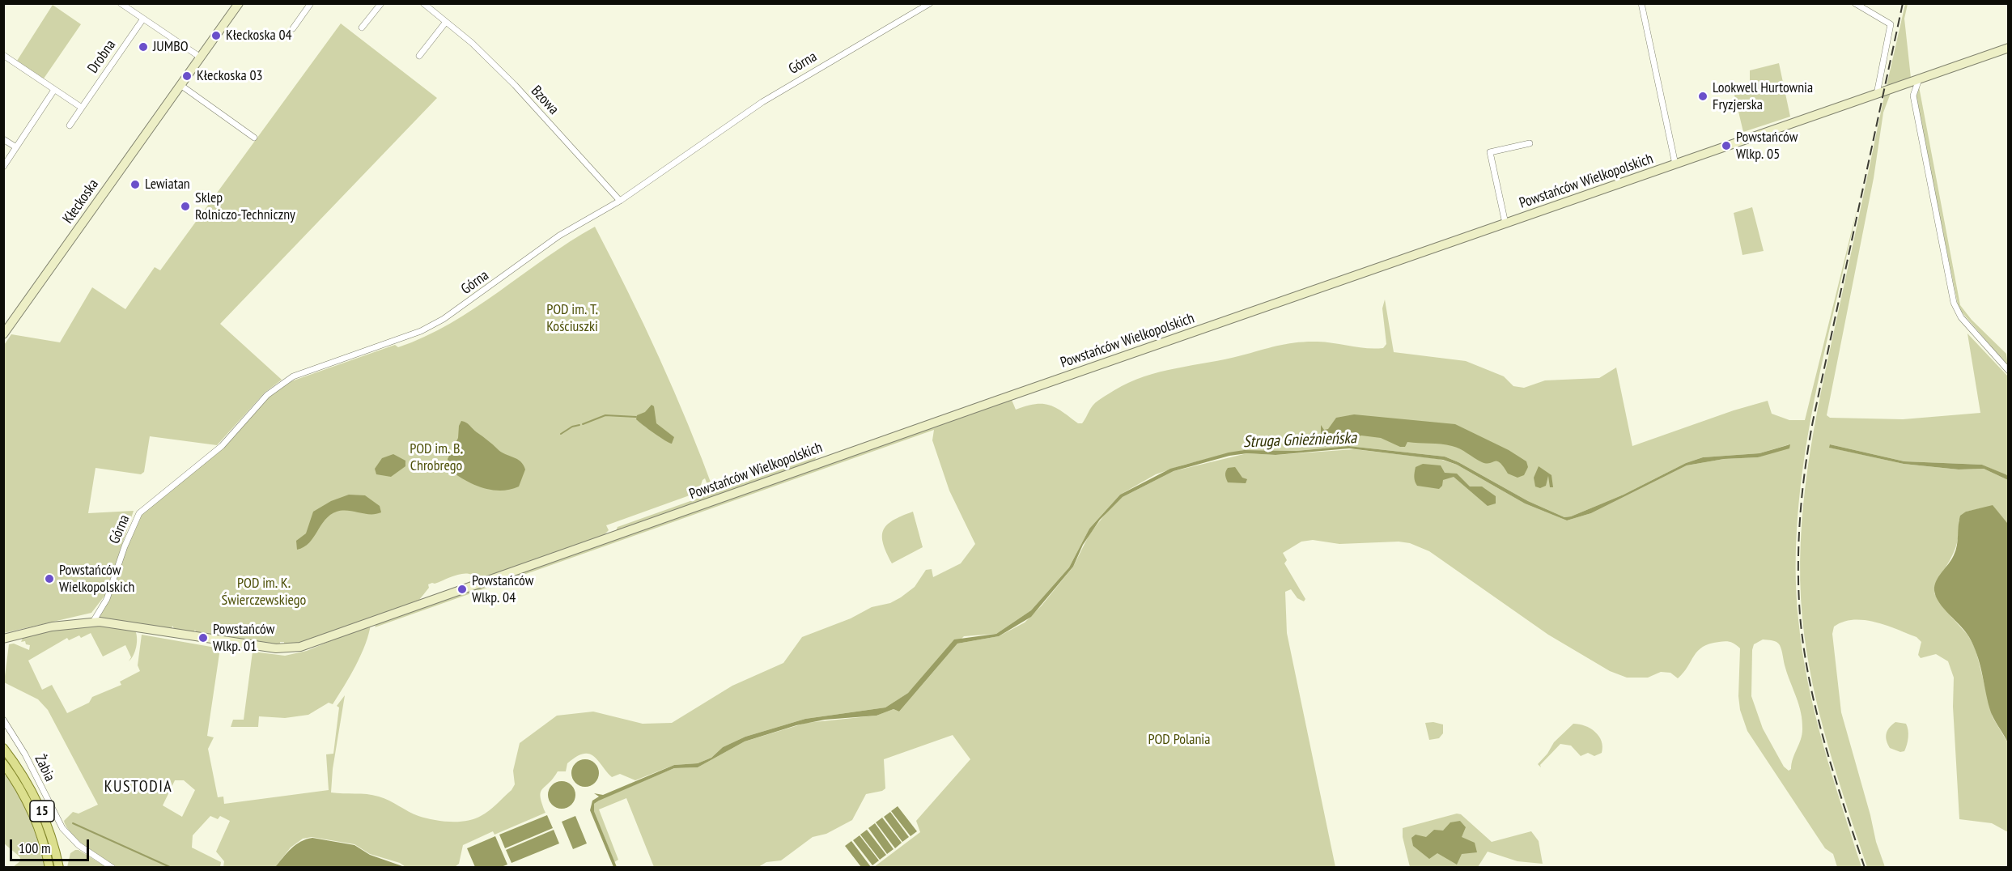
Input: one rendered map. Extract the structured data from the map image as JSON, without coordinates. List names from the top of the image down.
{
  "streets": {
    "main road": ["15"],
    "street": [
      "Drobna",
      "Górna",
      "Bzowa",
      "Powstańców Wielkopolskich",
      "Kłeckoska",
      "Żabia"
    ]
  },
  "crossings": [
    ["Górna", "Bzowa"],
    ["Górna", "Powstańców Wielkopolskich"]
  ],
  "districts": ["KUSTODIA"],
  "water": ["Struga Gnieźnieńska"],
  "parks": [
    "POD im. T. Kościuszki",
    "POD im. B. Chrobrego",
    "POD im. K. Świerczewskiego",
    "POD Polania"
  ],
  "places": [
    "Kłeckoska 04",
    "JUMBO",
    "Kłeckoska 03",
    "Lookwell Hurtownia Fryzjerska",
    "Powstańców Wlkp. 05",
    "Lewiatan",
    "Sklep Rolniczo-Techniczny",
    "Powstańców Wielkopolskich",
    "Powstańców Wlkp. 04",
    "Powstańców Wlkp. 01"
  ],
  "scale_bar": "100 m"
}
